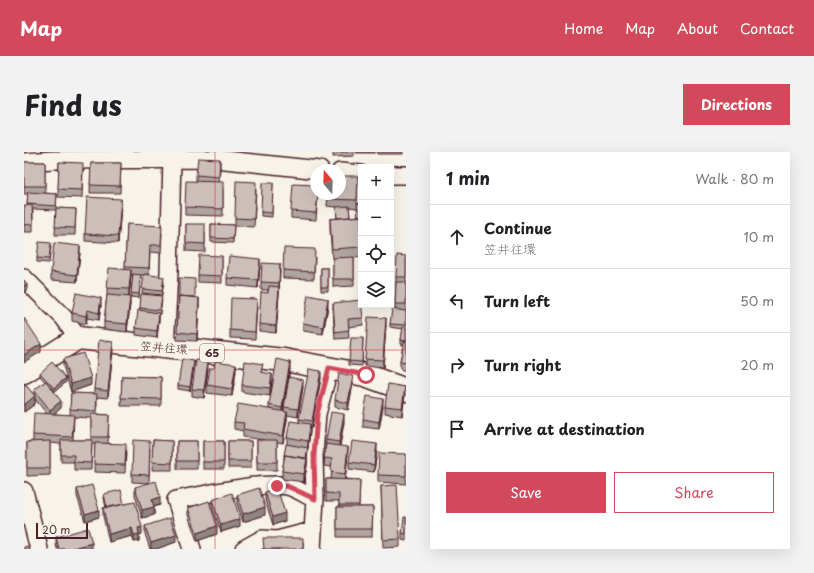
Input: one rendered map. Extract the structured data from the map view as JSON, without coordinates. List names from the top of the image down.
{
  "streets": {
    "main road": ["笠井往環", "65"]
  },
  "scale_bar": "20 m",
  "north": "top",
  "page": {
    "header": "Map",
    "nav": [
      "Home",
      "Map",
      "About",
      "Contact"
    ],
    "title": "Find us",
    "buttons": [
      "Directions",
      ["Save", "Share"]
    ],
    "heading": ["1 min", "Walk · 80 m"],
    "map_buttons": ["+", "−"],
    "list": [
      ["Continue", "笠井往環", "10 m"],
      ["Turn left", "50 m"],
      ["Turn right", "20 m"],
      "Arrive at destination"
    ],
    "scale": "20 m"
  }
}
